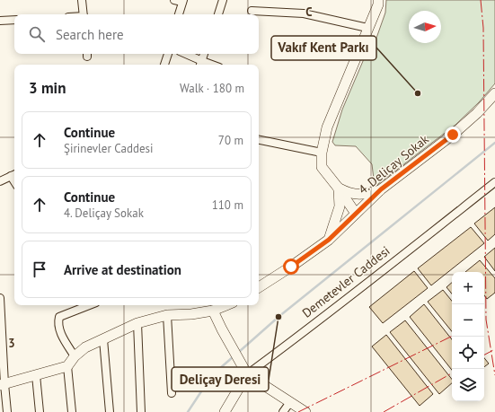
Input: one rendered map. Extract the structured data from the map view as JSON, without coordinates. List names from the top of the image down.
{
  "streets": {
    "main road": ["4. Deliçay Sokak", "Demetevler Caddesi"]
  },
  "places": ["Vakıf Kent Parkı", "Deliçay Deresi"],
  "north": "right",
  "page": {
    "search": "Search here",
    "heading": ["3 min", "Walk · 180 m"],
    "list": [
      ["Continue", "Şirinevler Caddesi", "70 m"],
      ["Continue", "4. Deliçay Sokak", "110 m"],
      "Arrive at destination"
    ],
    "map_buttons": ["+", "−"]
  },
  "grid": {
    "columns": ["C"],
    "rows": ["3"]
  }
}
